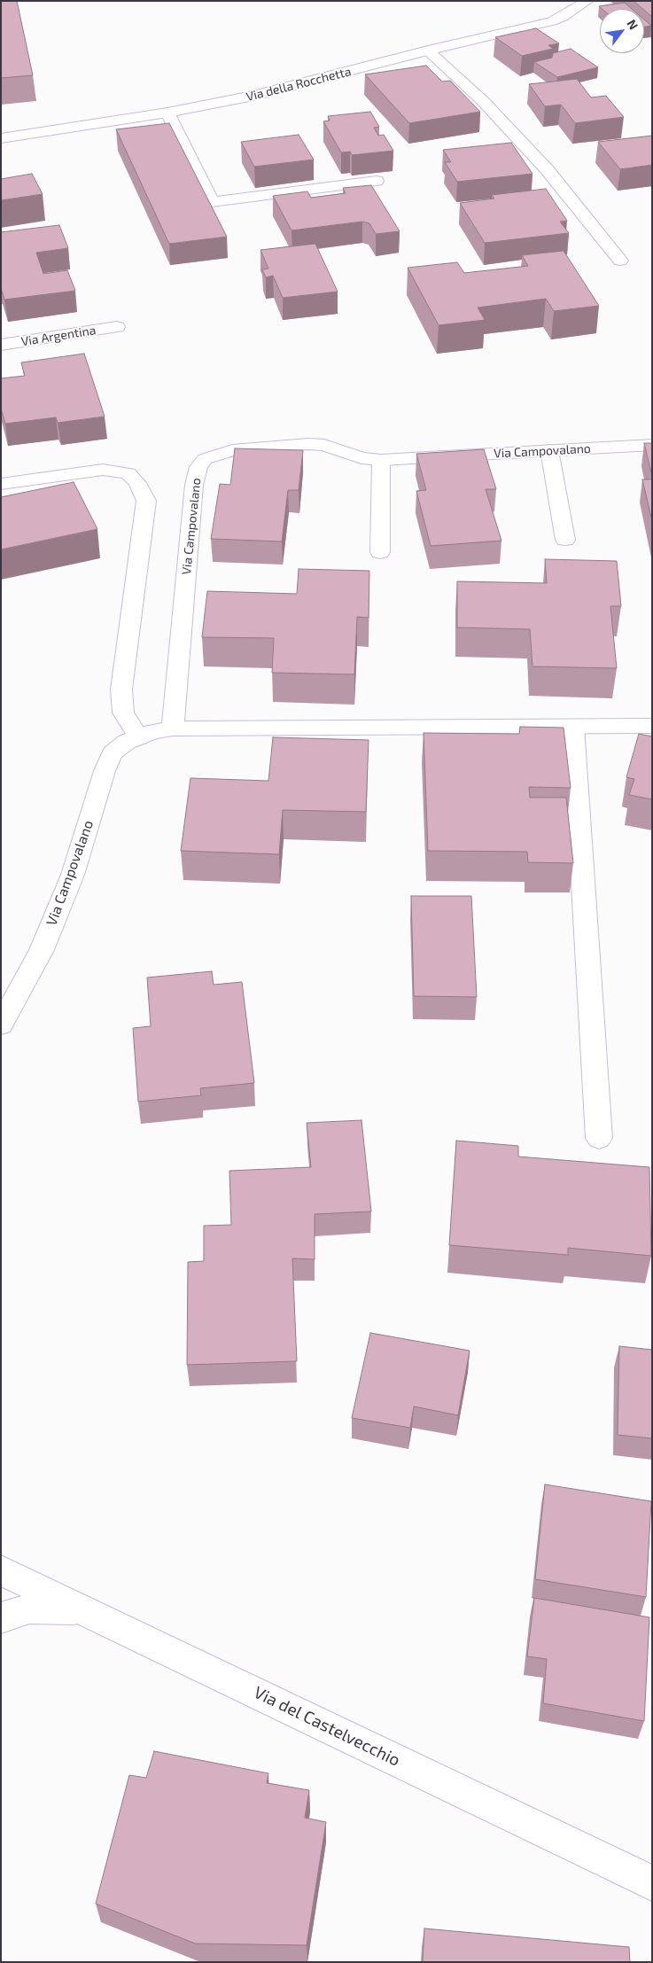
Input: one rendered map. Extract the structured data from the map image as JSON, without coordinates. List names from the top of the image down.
{
  "streets": {
    "street": [
      "Via della Rocchetta",
      "Via Argentina",
      "Via Campovalano",
      "Via del Castelvecchio"
    ]
  },
  "north": "top right"
}
